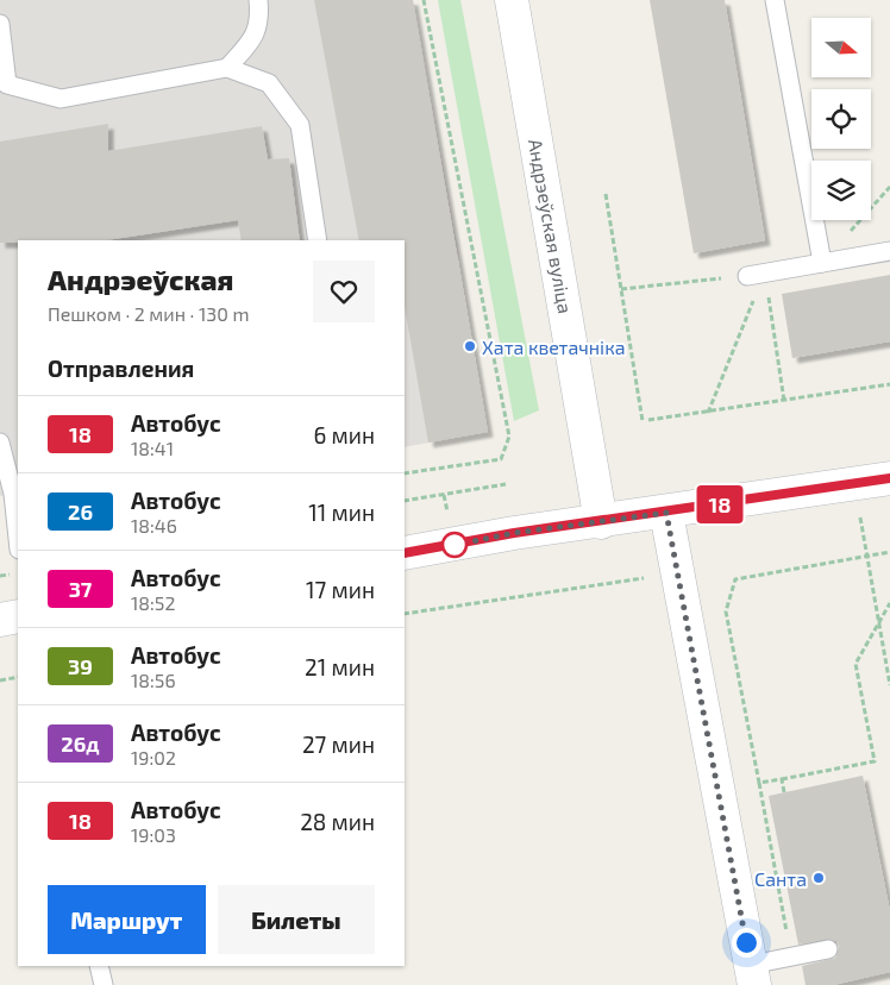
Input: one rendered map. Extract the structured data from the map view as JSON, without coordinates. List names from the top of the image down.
{
  "streets": {
    "street": ["Андрэеўская вуліца"]
  },
  "places": ["Хата кветачніка", "Санта"],
  "lines": ["bus line 18"],
  "north": "right",
  "page": {
    "on_map": "18",
    "heading": [
      ["Андрэеўская", "Пешком · 2 мин · 130 m"],
      "Отправления"
    ],
    "list": [
      {
        "mark": "18",
        "name": "Автобус",
        "note": "18:41",
        "value": "6 мин"
      },
      {
        "mark": "26",
        "name": "Автобус",
        "note": "18:46",
        "value": "11 мин"
      },
      {
        "mark": "37",
        "name": "Автобус",
        "note": "18:52",
        "value": "17 мин"
      },
      {
        "mark": "39",
        "name": "Автобус",
        "note": "18:56",
        "value": "21 мин"
      },
      {
        "mark": "26д",
        "name": "Автобус",
        "note": "19:02",
        "value": "27 мин"
      },
      {
        "mark": "18",
        "name": "Автобус",
        "note": "19:03",
        "value": "28 мин"
      }
    ],
    "buttons": ["Маршрут", "Билеты"]
  }
}
